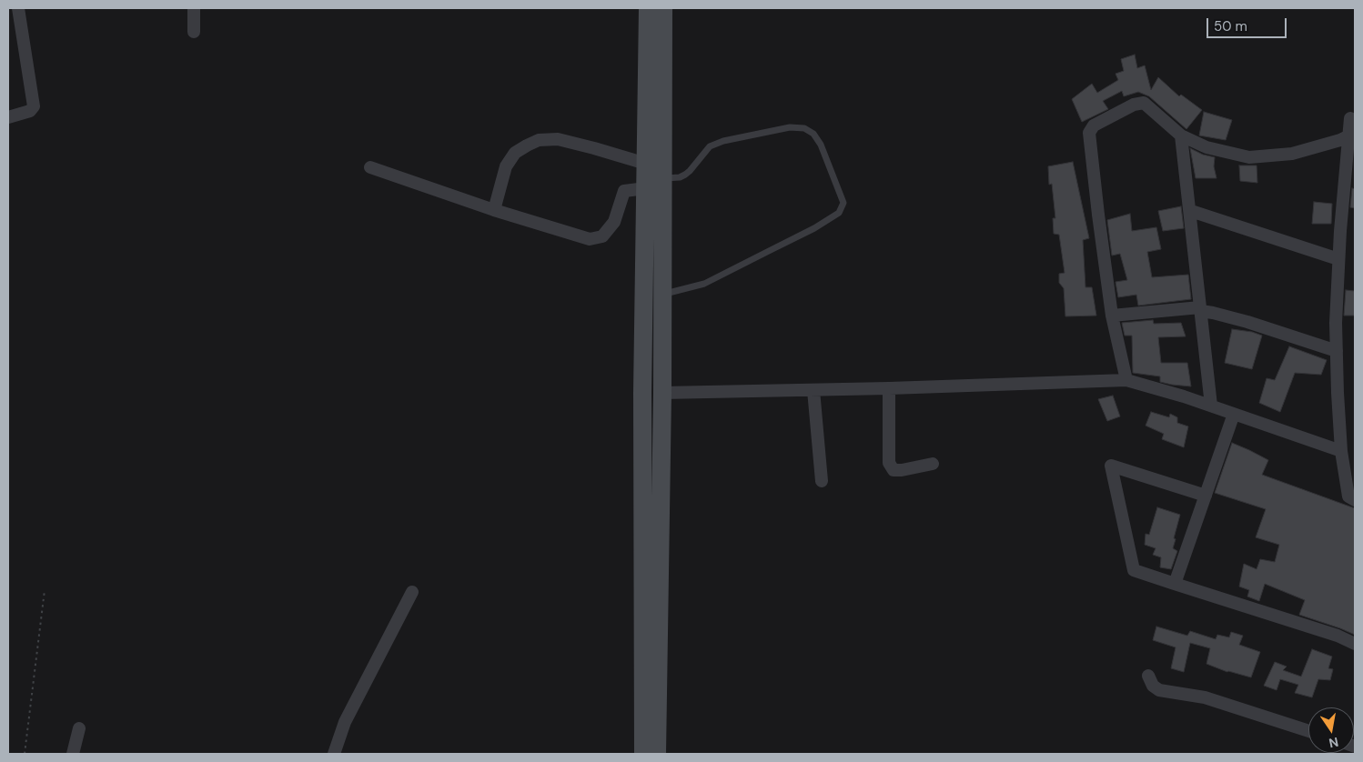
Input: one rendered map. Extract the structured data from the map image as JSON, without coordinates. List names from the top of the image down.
{
  "scale_bar": "50 m",
  "north": "bottom"
}
